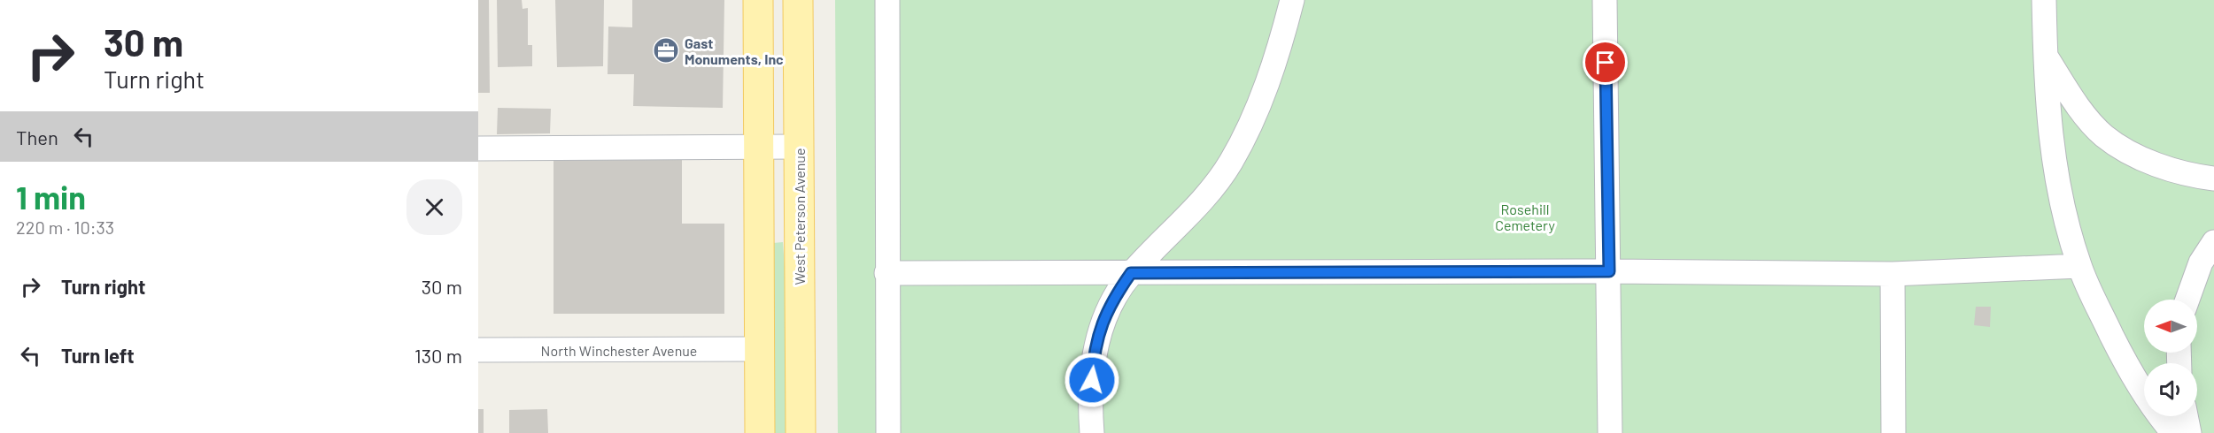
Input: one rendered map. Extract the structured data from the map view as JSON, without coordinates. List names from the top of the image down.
{
  "streets": {
    "main road": ["West Peterson Avenue"],
    "street": ["North Winchester Avenue"]
  },
  "parks": ["Rosehill Cemetery"],
  "places": {
    "office": ["Gast Monuments, Inc"]
  },
  "north": "left",
  "page": {
    "turn": ["30 m", "Turn right"],
    "then": "Then",
    "heading": ["1 min", "220 m · 10:33"],
    "list": [
      {
        "name": "Turn right",
        "value": "30 m"
      },
      {
        "name": "Turn left",
        "value": "130 m"
      }
    ]
  }
}
